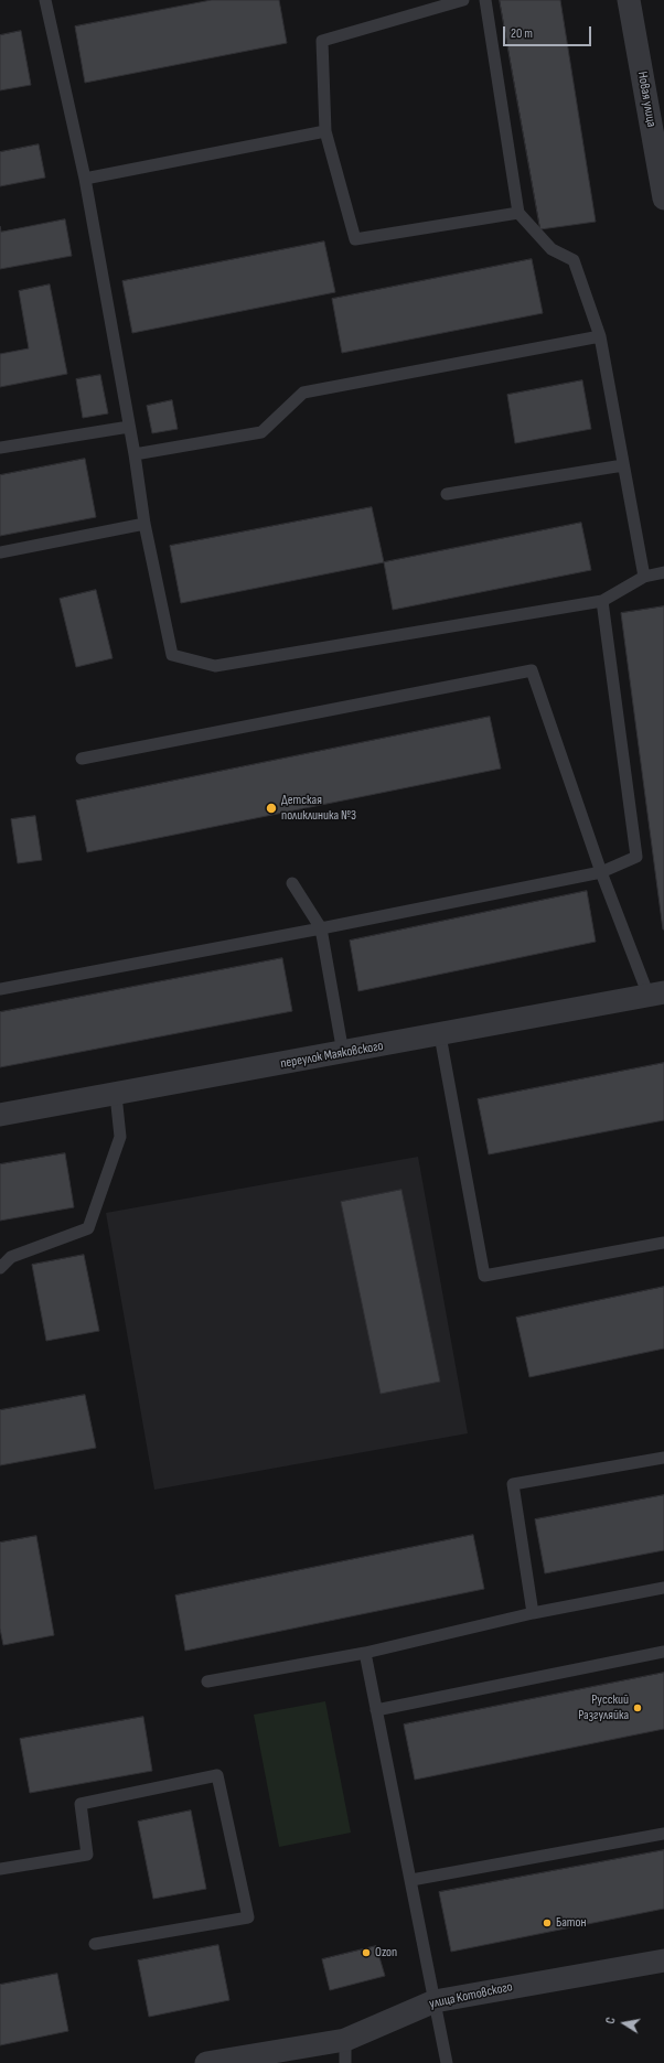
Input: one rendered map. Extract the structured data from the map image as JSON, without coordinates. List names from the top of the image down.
{
  "streets": {
    "street": ["Новая улица", "переулок Маяковского", "улица Котовского"]
  },
  "places": [
    "Детская поликлиника №3",
    "Русский Разгуляйка",
    "Батон",
    "Ozon"
  ],
  "scale_bar": "20 m",
  "north": "left"
}
